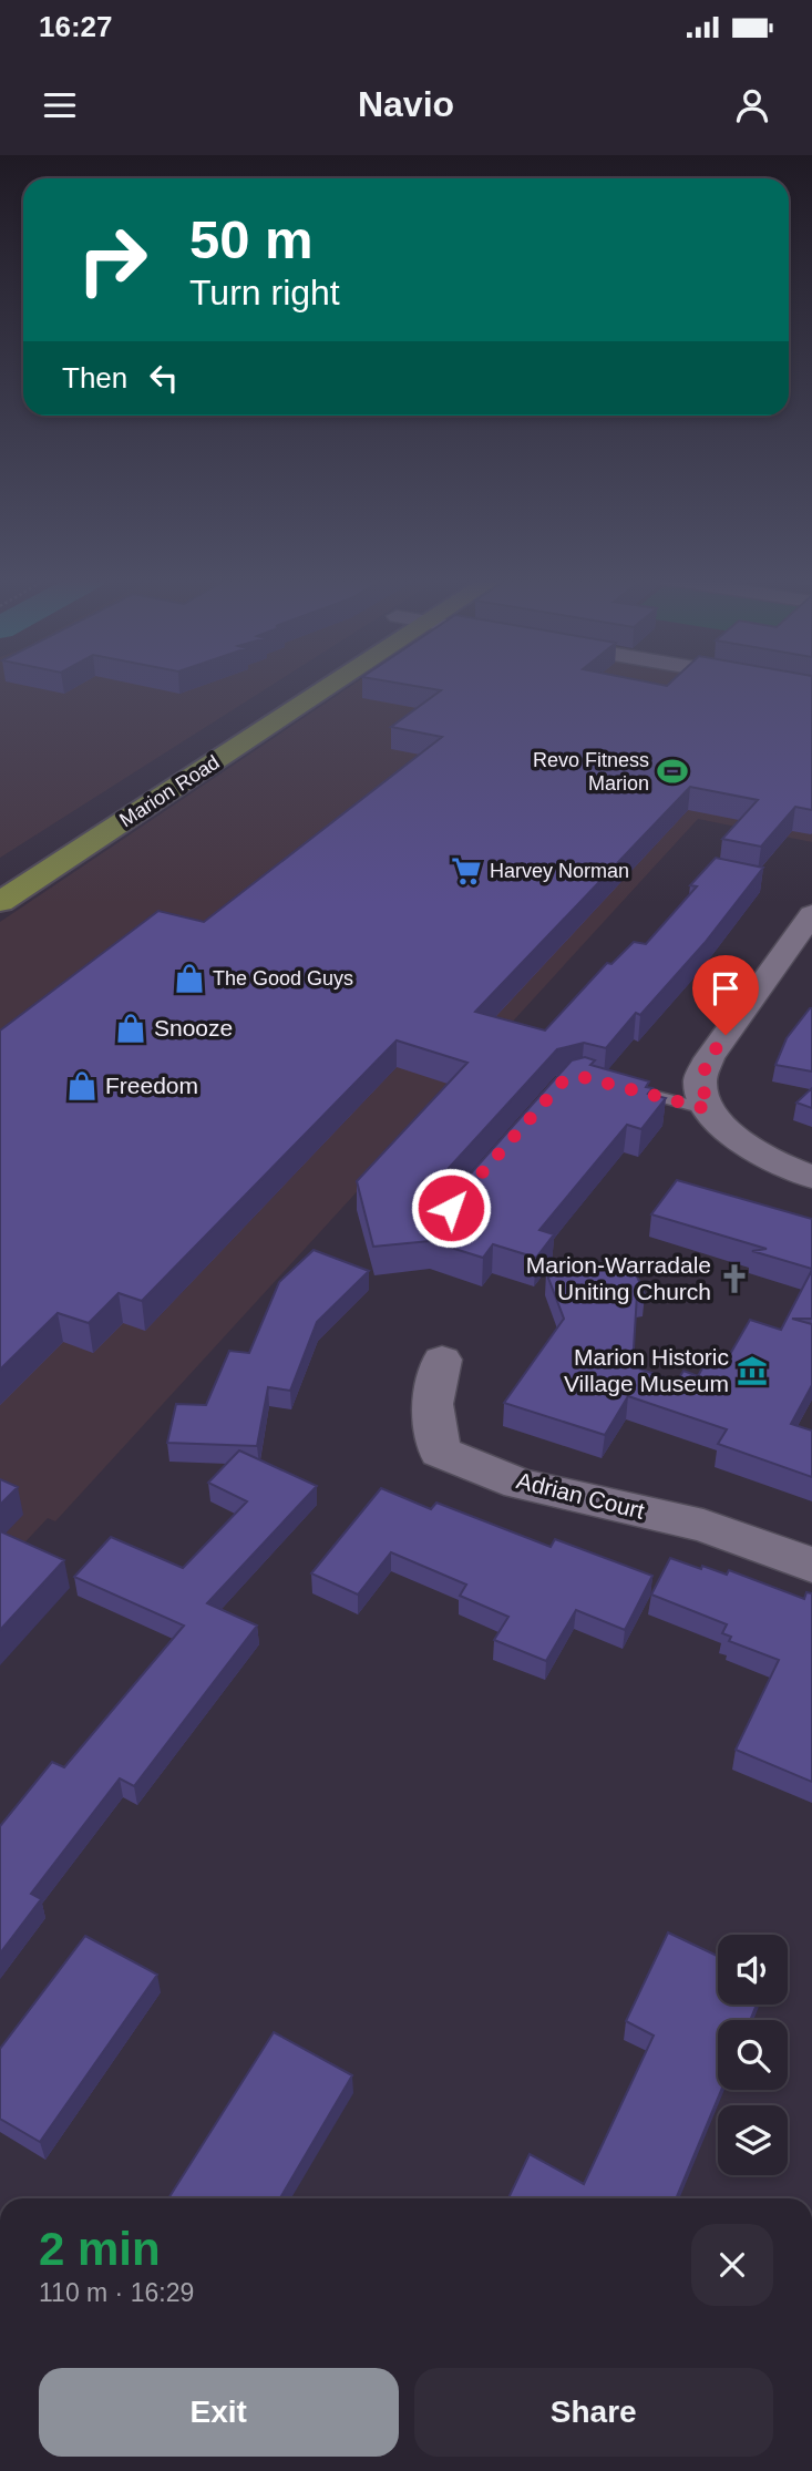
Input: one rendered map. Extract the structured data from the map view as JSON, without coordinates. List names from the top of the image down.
{
  "streets": {
    "main road": ["Marion Road"],
    "street": ["Adrian Court"]
  },
  "places": {
    "sports": ["Revo Fitness Marion"],
    "supermarket": ["Harvey Norman"],
    "shop": ["The Good Guys", "Snooze", "Freedom"],
    "church": ["Marion-Warradale Uniting Church"],
    "museum": ["Marion Historic Village Museum"]
  },
  "page": {
    "status": "16:27",
    "header": "Navio",
    "turn": ["50 m", "Turn right"],
    "then": "Then",
    "heading": ["2 min", "110 m · 16:29"],
    "buttons": ["Exit", "Share"]
  }
}
